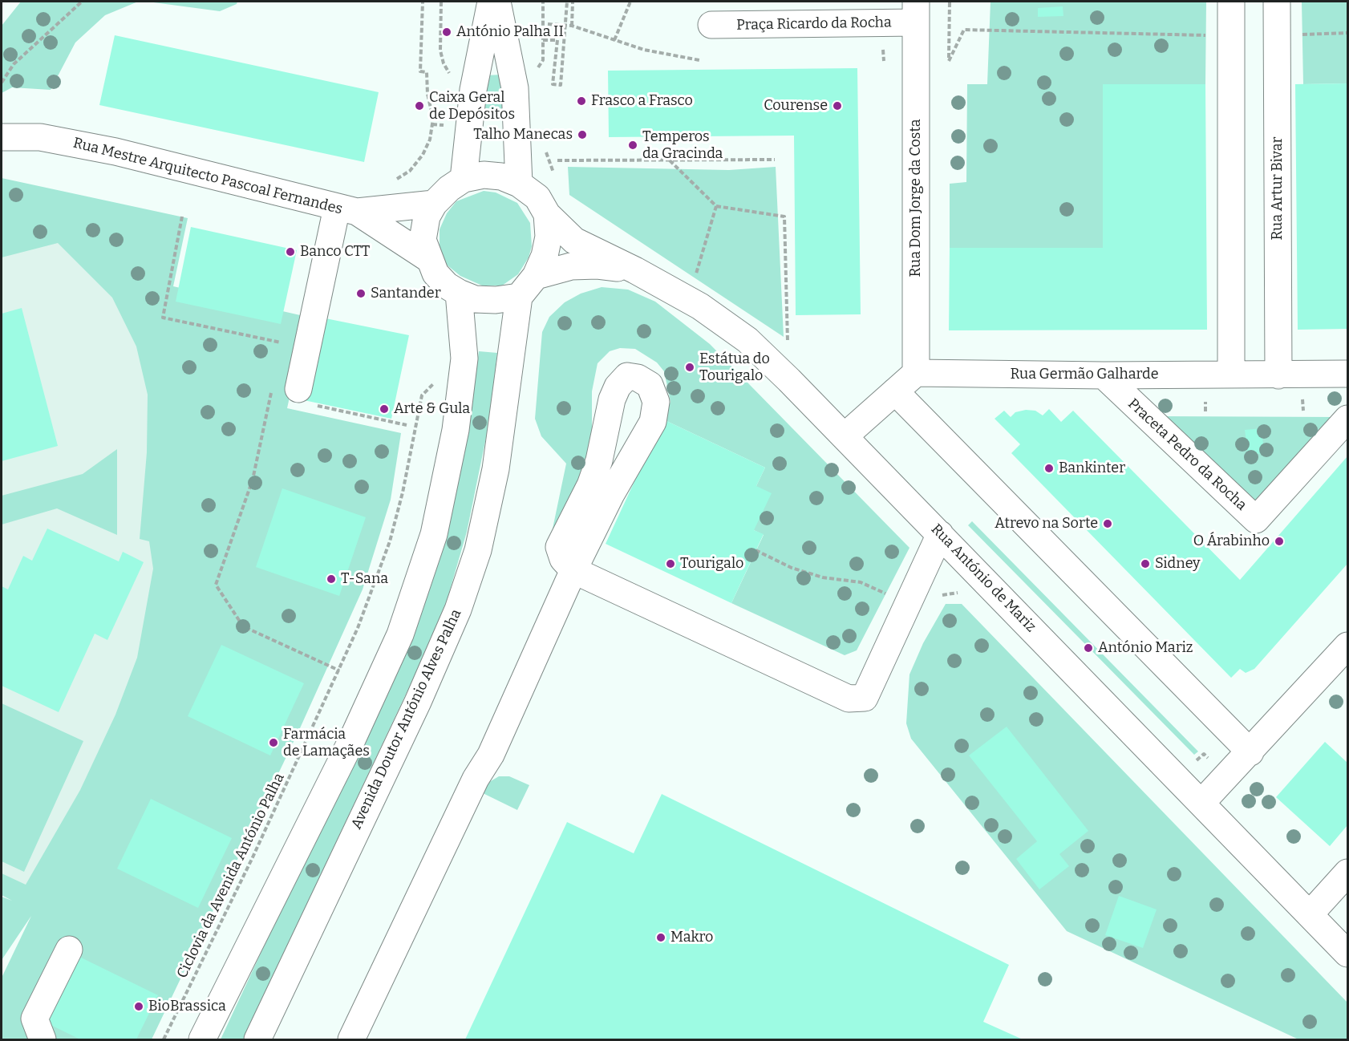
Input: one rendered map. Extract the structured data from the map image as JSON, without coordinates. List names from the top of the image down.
{
  "streets": {
    "street": [
      "Praça Ricardo da Rocha",
      "Rua Mestre Arquitecto Pascoal Fernandes",
      "Rua Artur Bivar",
      "Rua Dom Jorge da Costa",
      "Rua Germão Galharde",
      "Praceta Pedro da Rocha",
      "Rua António de Mariz",
      "Avenida Doutor António Alves Palha"
    ],
    "path": ["Ciclovia da Avenida António Palha"]
  },
  "crossings": [
    ["Praça Ricardo da Rocha", "Rua Dom Jorge da Costa"],
    ["Rua Mestre Arquitecto Pascoal Fernandes", "Rua António de Mariz"],
    ["Rua Mestre Arquitecto Pascoal Fernandes", "Avenida Doutor António Alves Palha"],
    ["Rua Artur Bivar", "Rua Germão Galharde"],
    ["Rua Dom Jorge da Costa", "Rua Germão Galharde"],
    ["Rua Germão Galharde", "Praceta Pedro da Rocha"],
    ["Rua António de Mariz", "Avenida Doutor António Alves Palha"]
  ],
  "places": [
    "António Palha II",
    "Frasco a Frasco",
    "Caixa Geral de Depósitos",
    "Courense",
    "Talho Manecas",
    "Temperos da Gracinda",
    "Banco CTT",
    "Santander",
    "Estátua do Tourigalo",
    "Arte & Gula",
    "Bankinter",
    "Atrevo na Sorte",
    "O Árabinho",
    "Tourigalo",
    "Sidney",
    "T-Sana",
    "António Mariz",
    "Farmácia de Lamaçães",
    "Makro",
    "BioBrassica"
  ]
}
